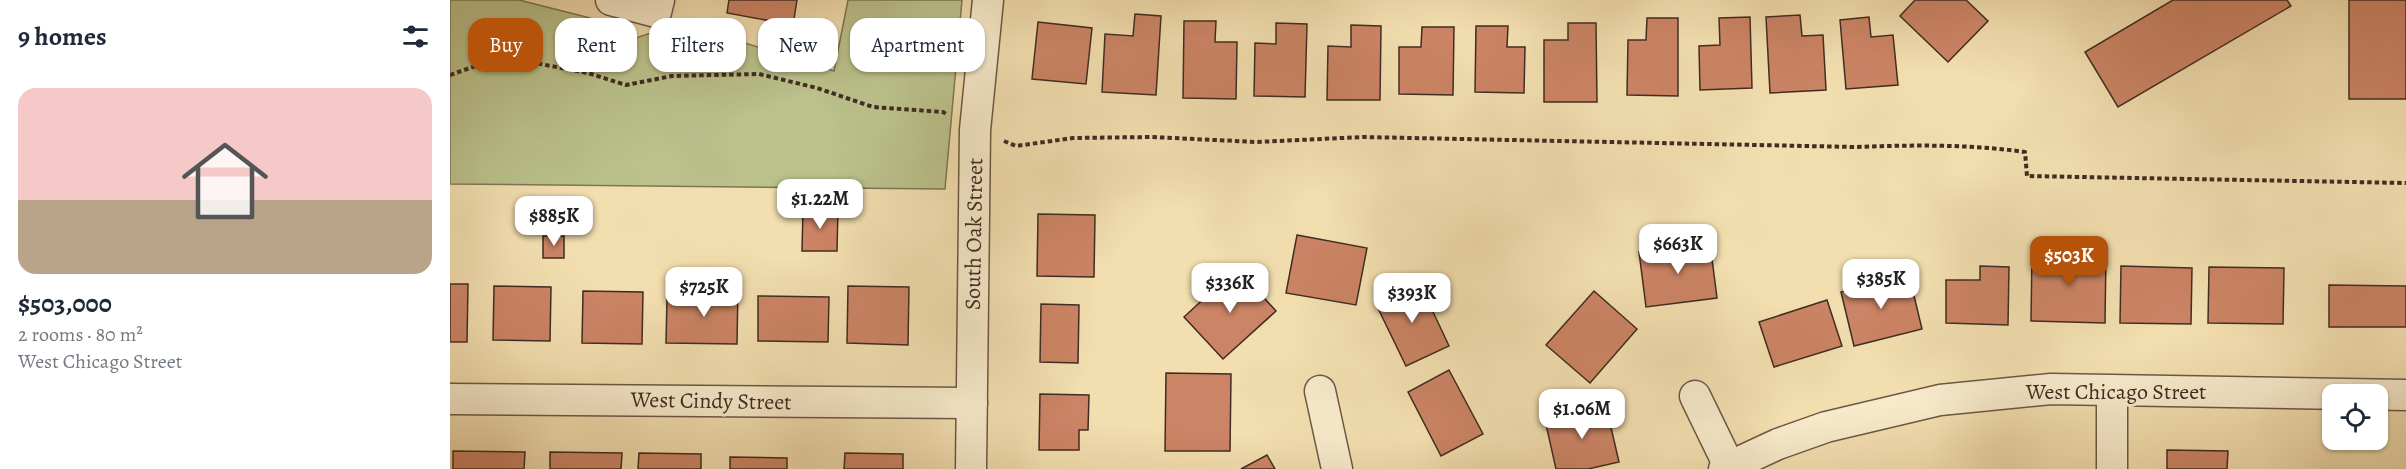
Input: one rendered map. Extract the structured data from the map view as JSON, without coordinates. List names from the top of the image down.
{
  "streets": {
    "street": ["South Oak Street", "West Chicago Street", "West Cindy Street"]
  },
  "crossings": [
    ["South Oak Street", "West Cindy Street"]
  ],
  "page": {
    "heading": "9 homes",
    "chip": [
      "Buy",
      "Rent",
      "Filters",
      "New",
      "Apartment"
    ],
    "list": [
      {
        "name": "$503,000",
        "note": "2 rooms · 80 m² · West Chicago Street"
      }
    ],
    "price": [
      "$1.22M",
      "$885K",
      "$663K",
      "$503K",
      "$385K",
      "$336K",
      "$725K",
      "$393K",
      "$1.06M"
    ]
  }
}
